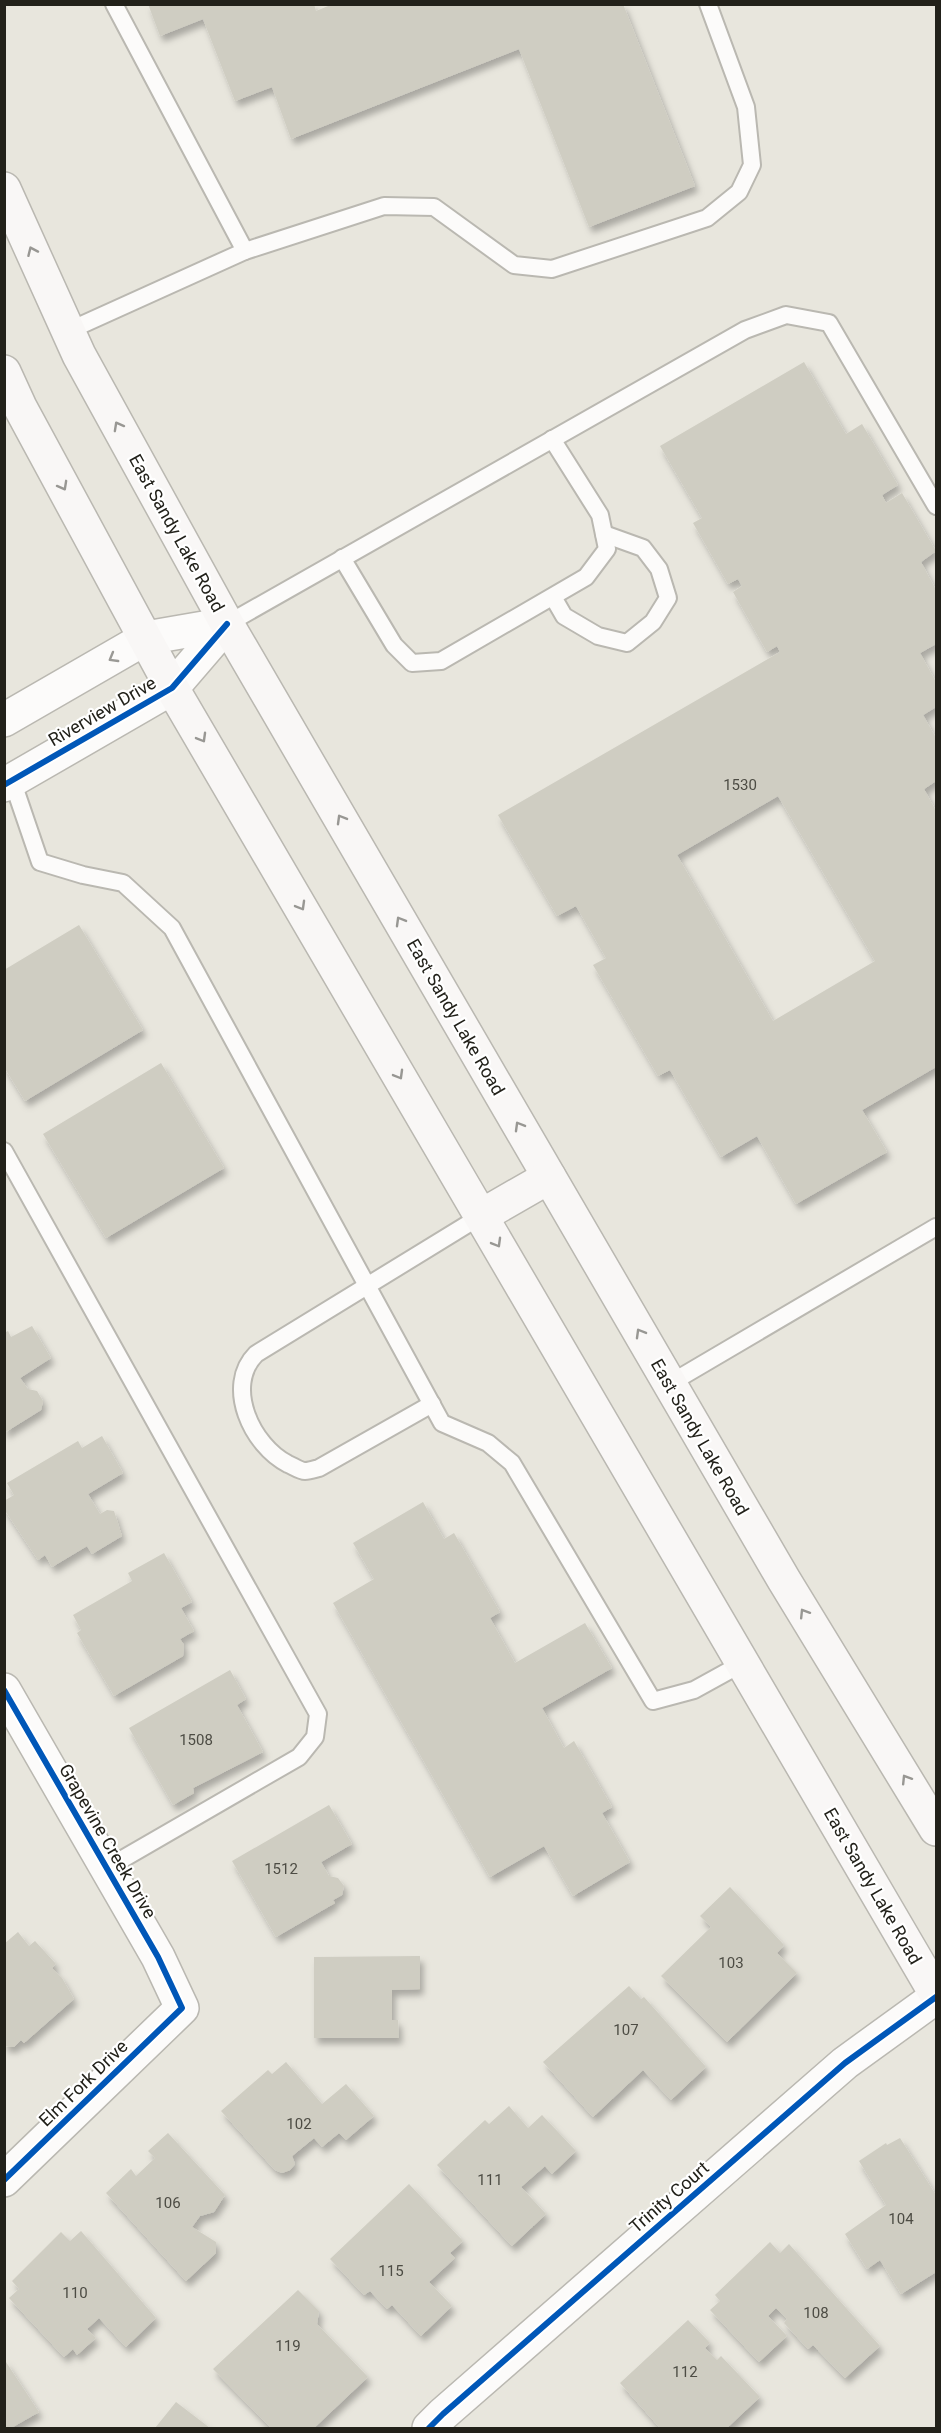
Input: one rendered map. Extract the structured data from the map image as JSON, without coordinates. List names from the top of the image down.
{
  "streets": {
    "main road": ["East Sandy Lake Road"],
    "street": [
      "Riverview Drive",
      "Grapevine Creek Drive",
      "Elm Fork Drive",
      "Trinity Court"
    ]
  },
  "crossings": [
    ["East Sandy Lake Road", "Riverview Drive"],
    ["East Sandy Lake Road", "Trinity Court"],
    ["Grapevine Creek Drive", "Elm Fork Drive"]
  ],
  "house_numbers": [
    "1530",
    "1508",
    "1512",
    "103",
    "107",
    "102",
    "111",
    "106",
    "104",
    "115",
    "110",
    "108",
    "119",
    "112"
  ]
}
